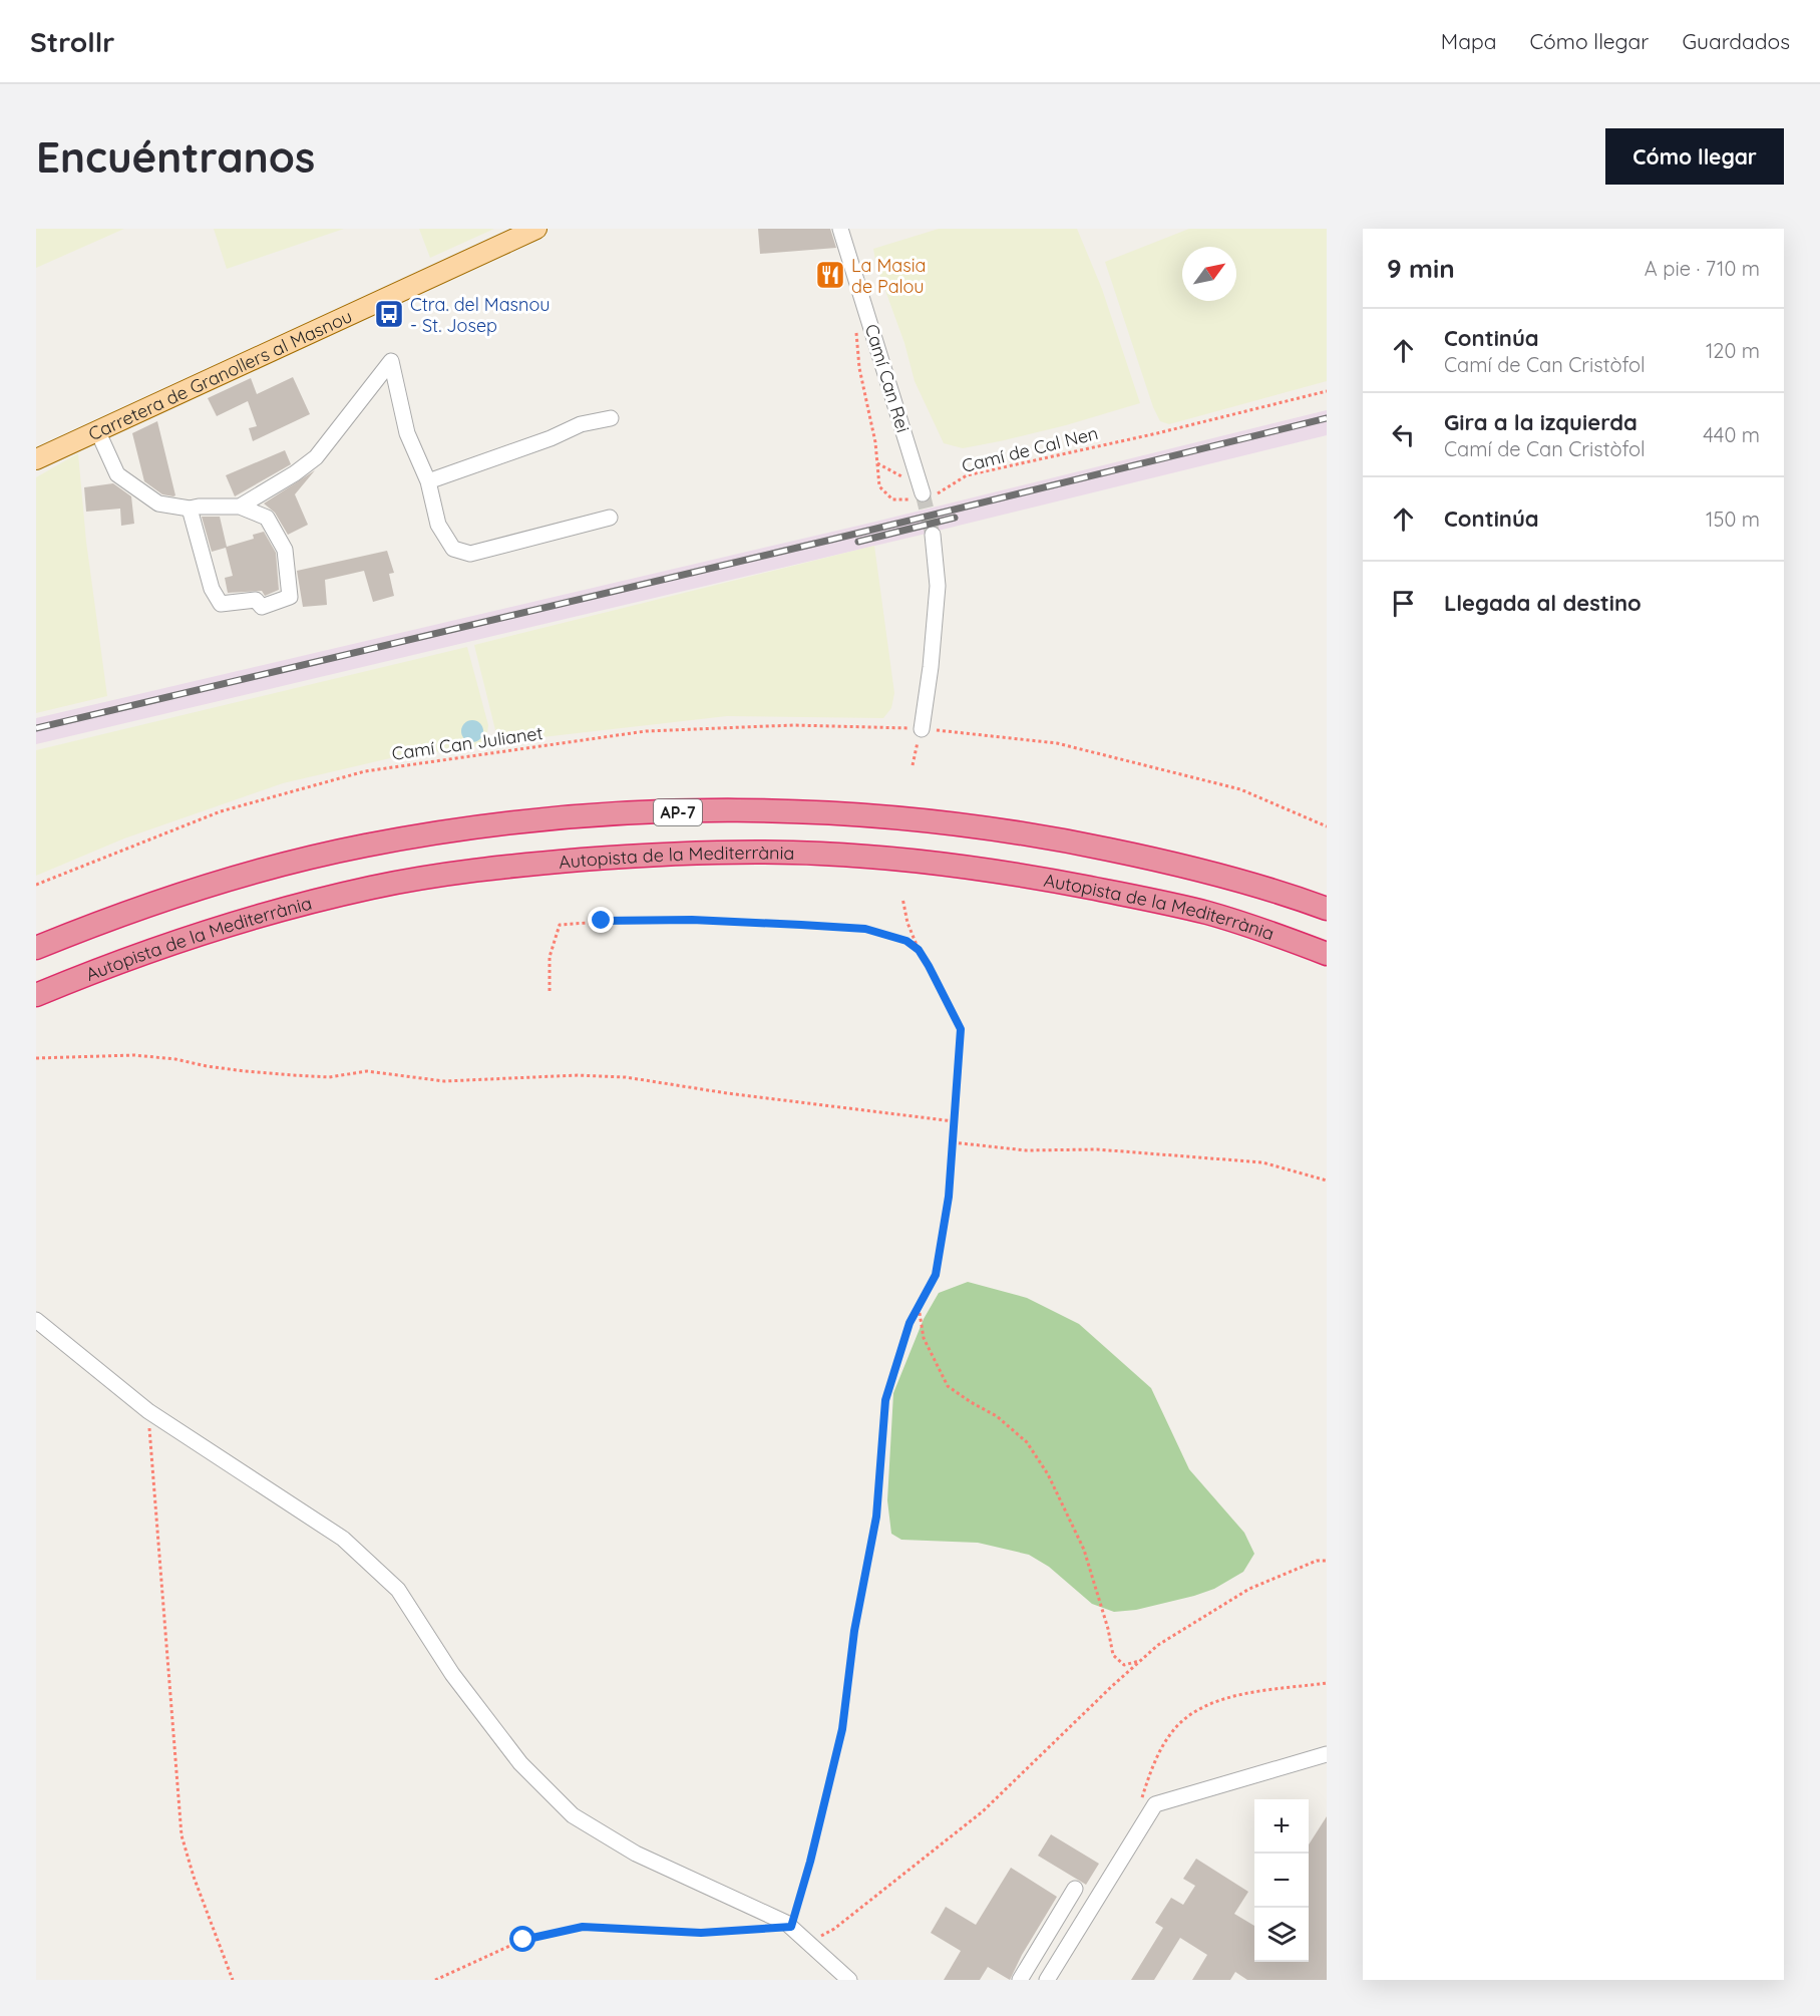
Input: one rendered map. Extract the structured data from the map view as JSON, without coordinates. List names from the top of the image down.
{
  "streets": {
    "highway": ["AP-7", "Autopista de la Mediterrània"],
    "main road": ["Carretera de Granollers al Masnou"],
    "street": ["Camí Can Rei"],
    "path": ["Camí de Cal Nen", "Camí Can Julianet"]
  },
  "crossings": [
    ["Camí Can Rei", "Camí de Cal Nen"]
  ],
  "places": {
    "restaurant": ["La Masia de Palou"],
    "bus stop": ["Ctra. del Masnou - St. Josep"]
  },
  "north": "top right",
  "page": {
    "header": "Strollr",
    "nav": ["Mapa", "Cómo llegar", "Guardados"],
    "buttons": "Cómo llegar",
    "title": "Encuéntranos",
    "heading": ["9 min", "A pie · 710 m"],
    "list": [
      ["Continúa", "Camí de Can Cristòfol", "120 m"],
      ["Gira a la izquierda", "Camí de Can Cristòfol", "440 m"],
      ["Continúa", "150 m"],
      "Llegada al destino"
    ],
    "map_buttons": ["+", "−"]
  }
}
